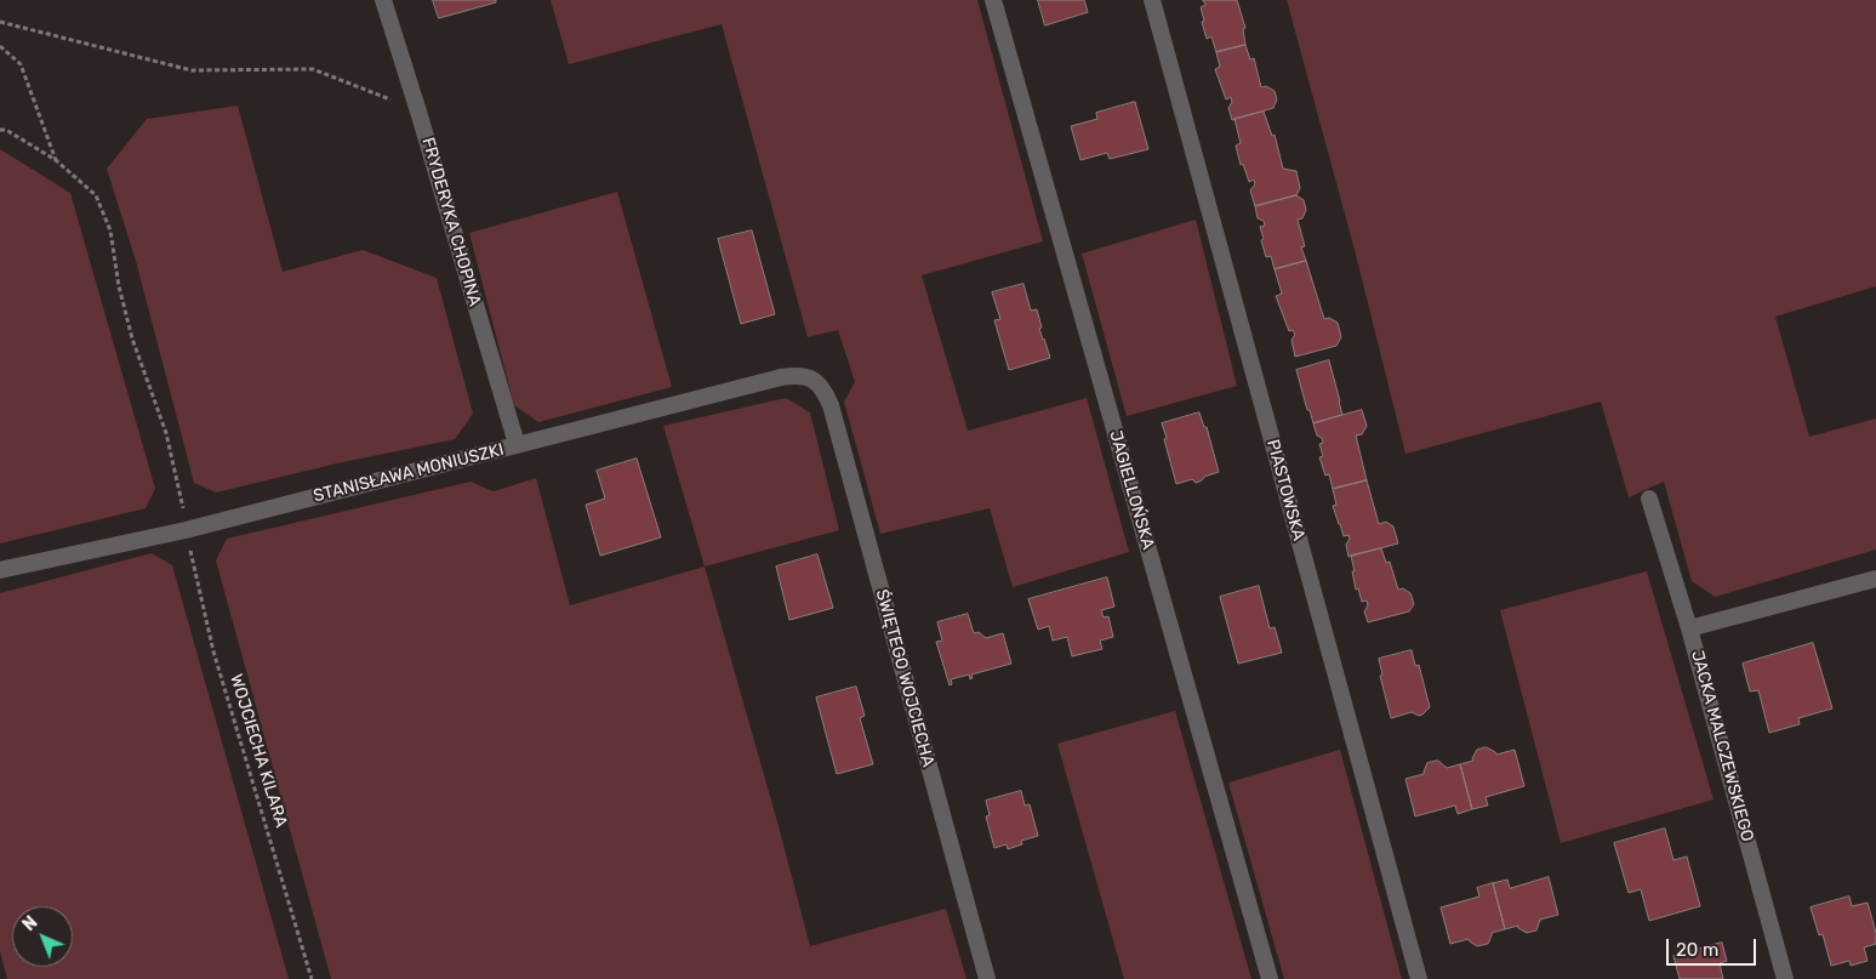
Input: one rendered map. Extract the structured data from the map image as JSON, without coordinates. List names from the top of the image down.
{
  "streets": {
    "street": [
      "FRYDERYKA CHOPINA",
      "STANISŁAWA MONIUSZKI",
      "JAGIELLOŃSKA",
      "PIASTOWSKA",
      "ŚWIĘTEGO WOJCIECHA",
      "JACKA MALCZEWSKIEGO"
    ],
    "path": ["WOJCIECHA KILARA"]
  },
  "crossings": [
    ["FRYDERYKA CHOPINA", "STANISŁAWA MONIUSZKI"],
    ["STANISŁAWA MONIUSZKI", "ŚWIĘTEGO WOJCIECHA"],
    ["STANISŁAWA MONIUSZKI", "WOJCIECHA KILARA"]
  ],
  "scale_bar": "20 m",
  "north": "top left"
}
